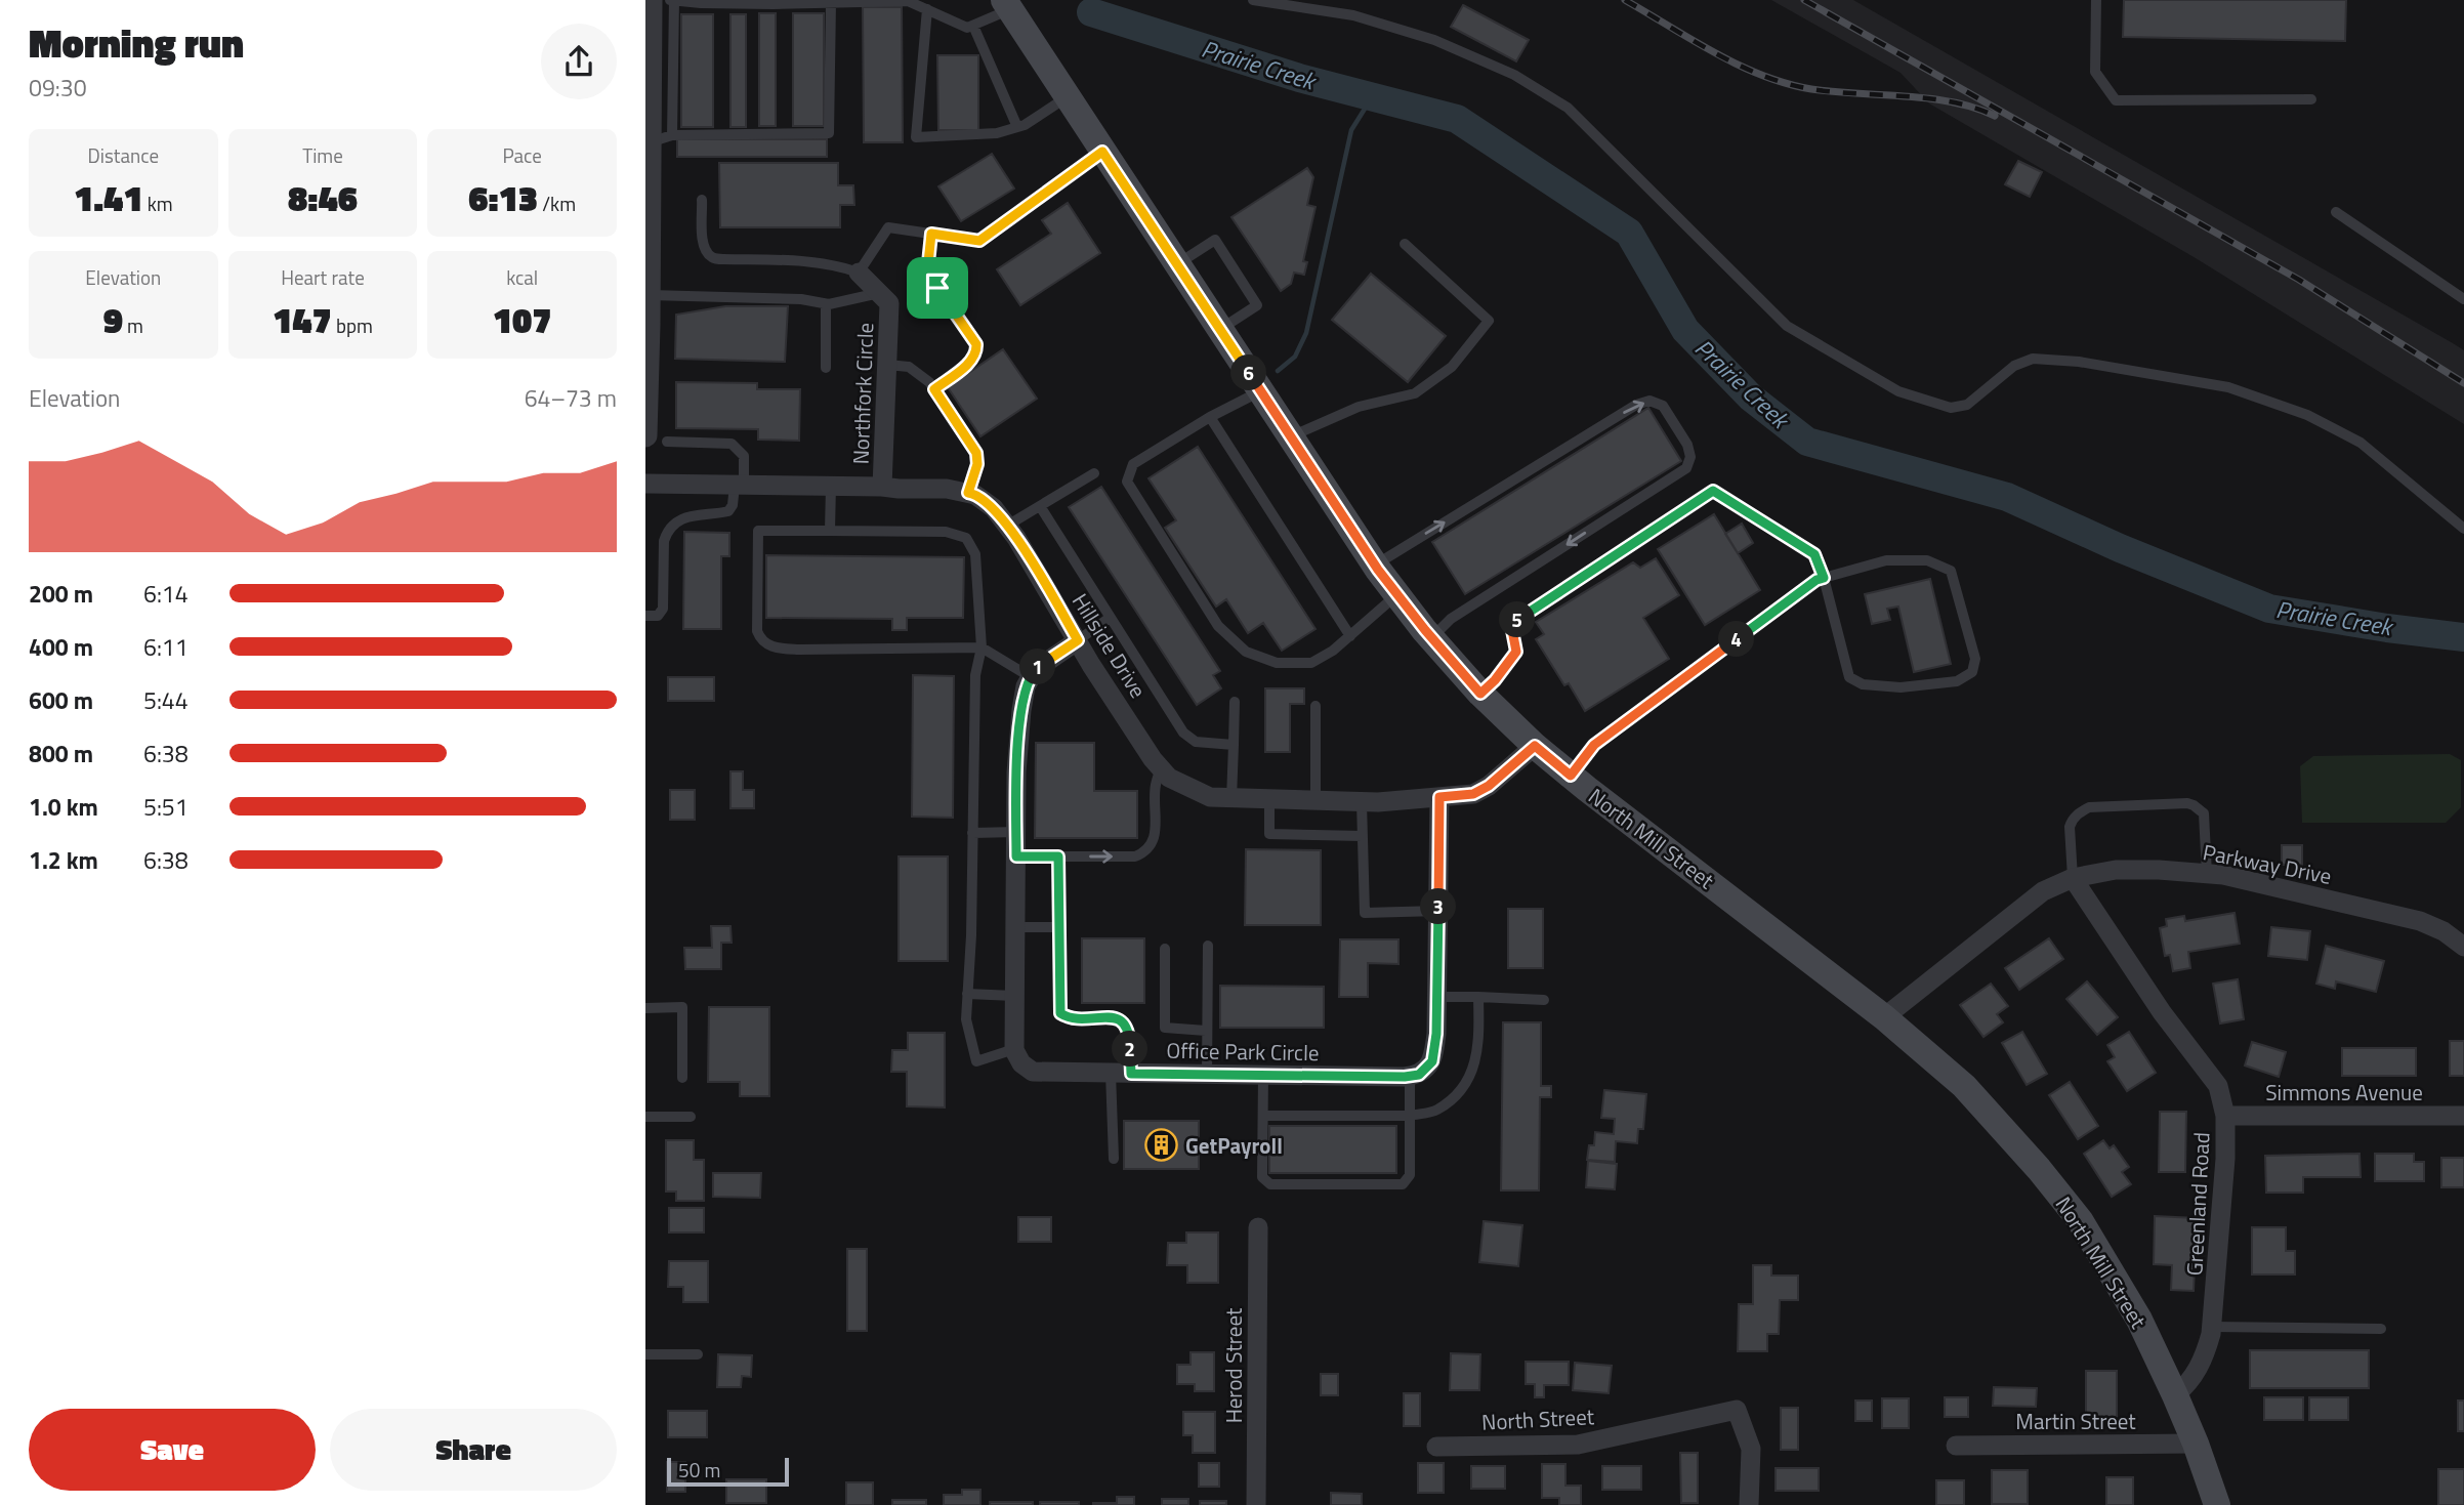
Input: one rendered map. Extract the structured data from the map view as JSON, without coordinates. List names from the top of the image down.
{
  "streets": {
    "main road": ["North Mill Street"],
    "street": [
      "Northfork Circle",
      "Hillside Drive",
      "Parkway Drive",
      "Office Park Circle",
      "Simmons Avenue",
      "Greenland Road",
      "Herod Street",
      "North Street",
      "Martin Street"
    ]
  },
  "crossings": [
    ["Northfork Circle", "Hillside Drive"],
    ["Hillside Drive", "North Mill Street"],
    ["North Mill Street", "Parkway Drive"],
    ["North Mill Street", "Greenland Road"],
    ["North Mill Street", "Martin Street"],
    ["Parkway Drive", "Greenland Road"],
    ["Simmons Avenue", "Greenland Road"]
  ],
  "water": ["Prairie Creek"],
  "places": {
    "building": ["GetPayroll"]
  },
  "scale_bar": "50 m",
  "page": {
    "heading": ["Morning run", "09:30"],
    "stats": [
      ["Distance", "1.41 km"],
      ["Time", "8:46"],
      ["Pace", "6:13 /km"],
      ["Elevation", "9 m"],
      ["Heart rate", "147 bpm"],
      ["kcal", "107"]
    ],
    "pins": [
      "6",
      "5",
      "4",
      "1",
      "3",
      "2"
    ],
    "chart": ["Elevation", "64–73 m"],
    "list": [
      {
        "name": "200 m",
        "note": "6:14"
      },
      {
        "name": "400 m",
        "note": "6:11"
      },
      {
        "name": "600 m",
        "note": "5:44"
      },
      {
        "name": "800 m",
        "note": "6:38"
      },
      {
        "name": "1.0 km",
        "note": "5:51"
      },
      {
        "name": "1.2 km",
        "note": "6:38"
      }
    ],
    "buttons": ["Save", "Share"],
    "scale": "50 m"
  }
}
